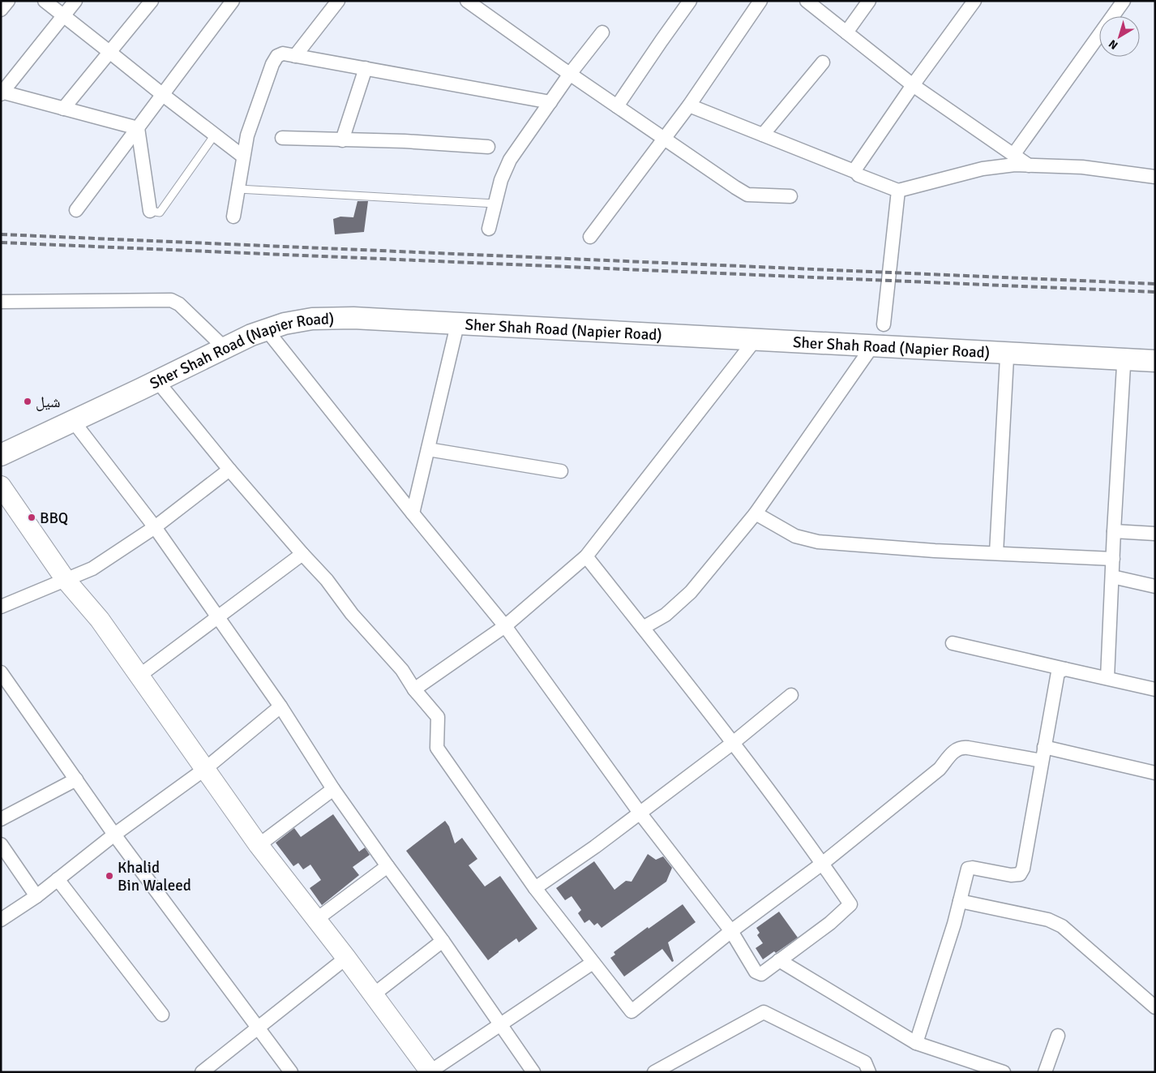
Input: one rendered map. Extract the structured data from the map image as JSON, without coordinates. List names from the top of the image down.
{
  "streets": {
    "main road": ["Sher Shah Road (Napier Road)"]
  },
  "places": ["شیل", "BBQ", "Khalid Bin Waleed"],
  "north": "bottom left"
}
